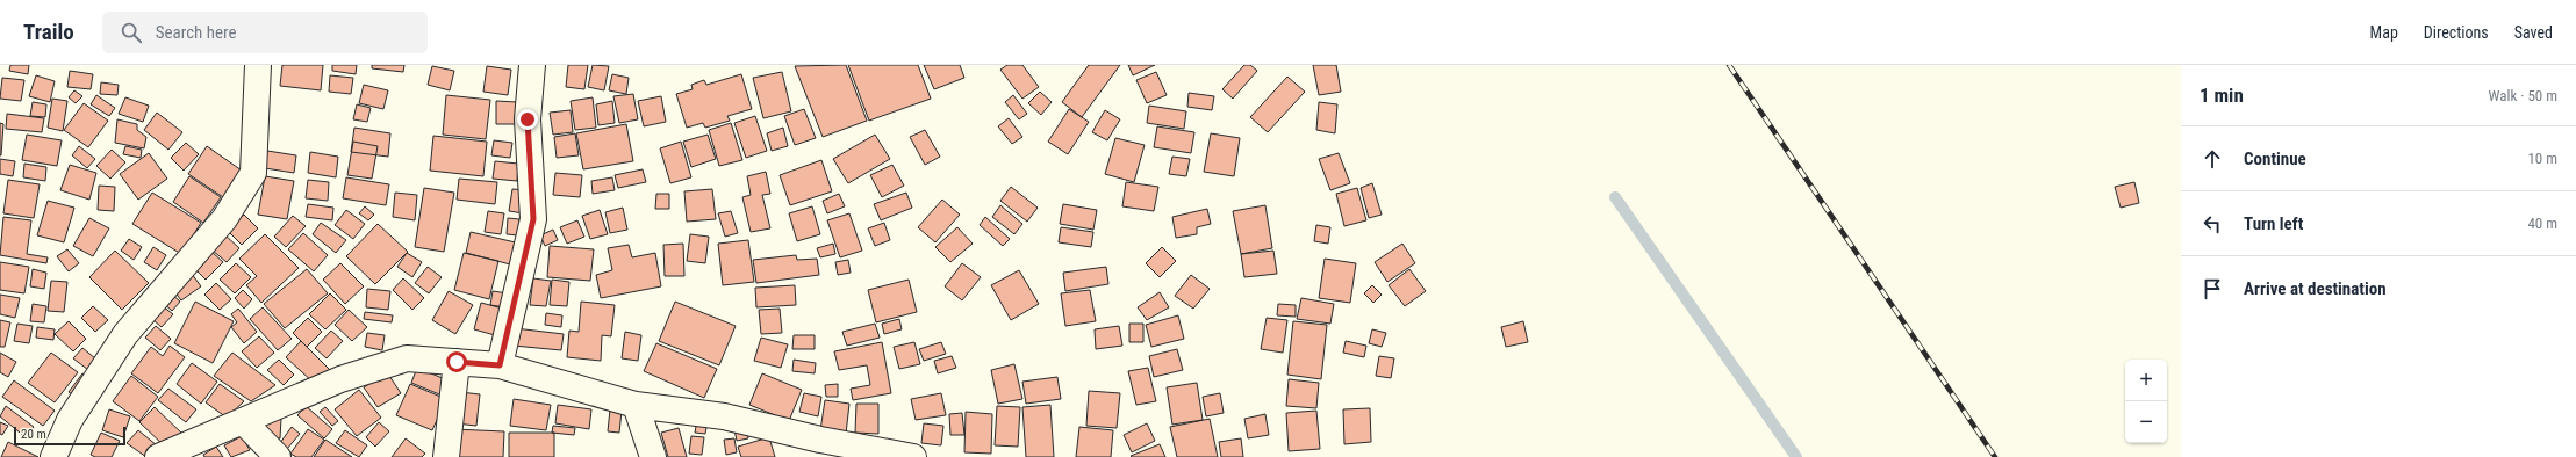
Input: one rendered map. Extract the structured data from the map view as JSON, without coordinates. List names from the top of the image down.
{
  "scale_bar": "20 m",
  "page": {
    "header": "Trailo",
    "search": "Search here",
    "nav": ["Map", "Directions", "Saved"],
    "heading": ["1 min", "Walk · 50 m"],
    "list": [
      ["Continue", "10 m"],
      ["Turn left", "40 m"],
      "Arrive at destination"
    ],
    "map_buttons": ["+", "−"],
    "scale": "20 m"
  }
}
